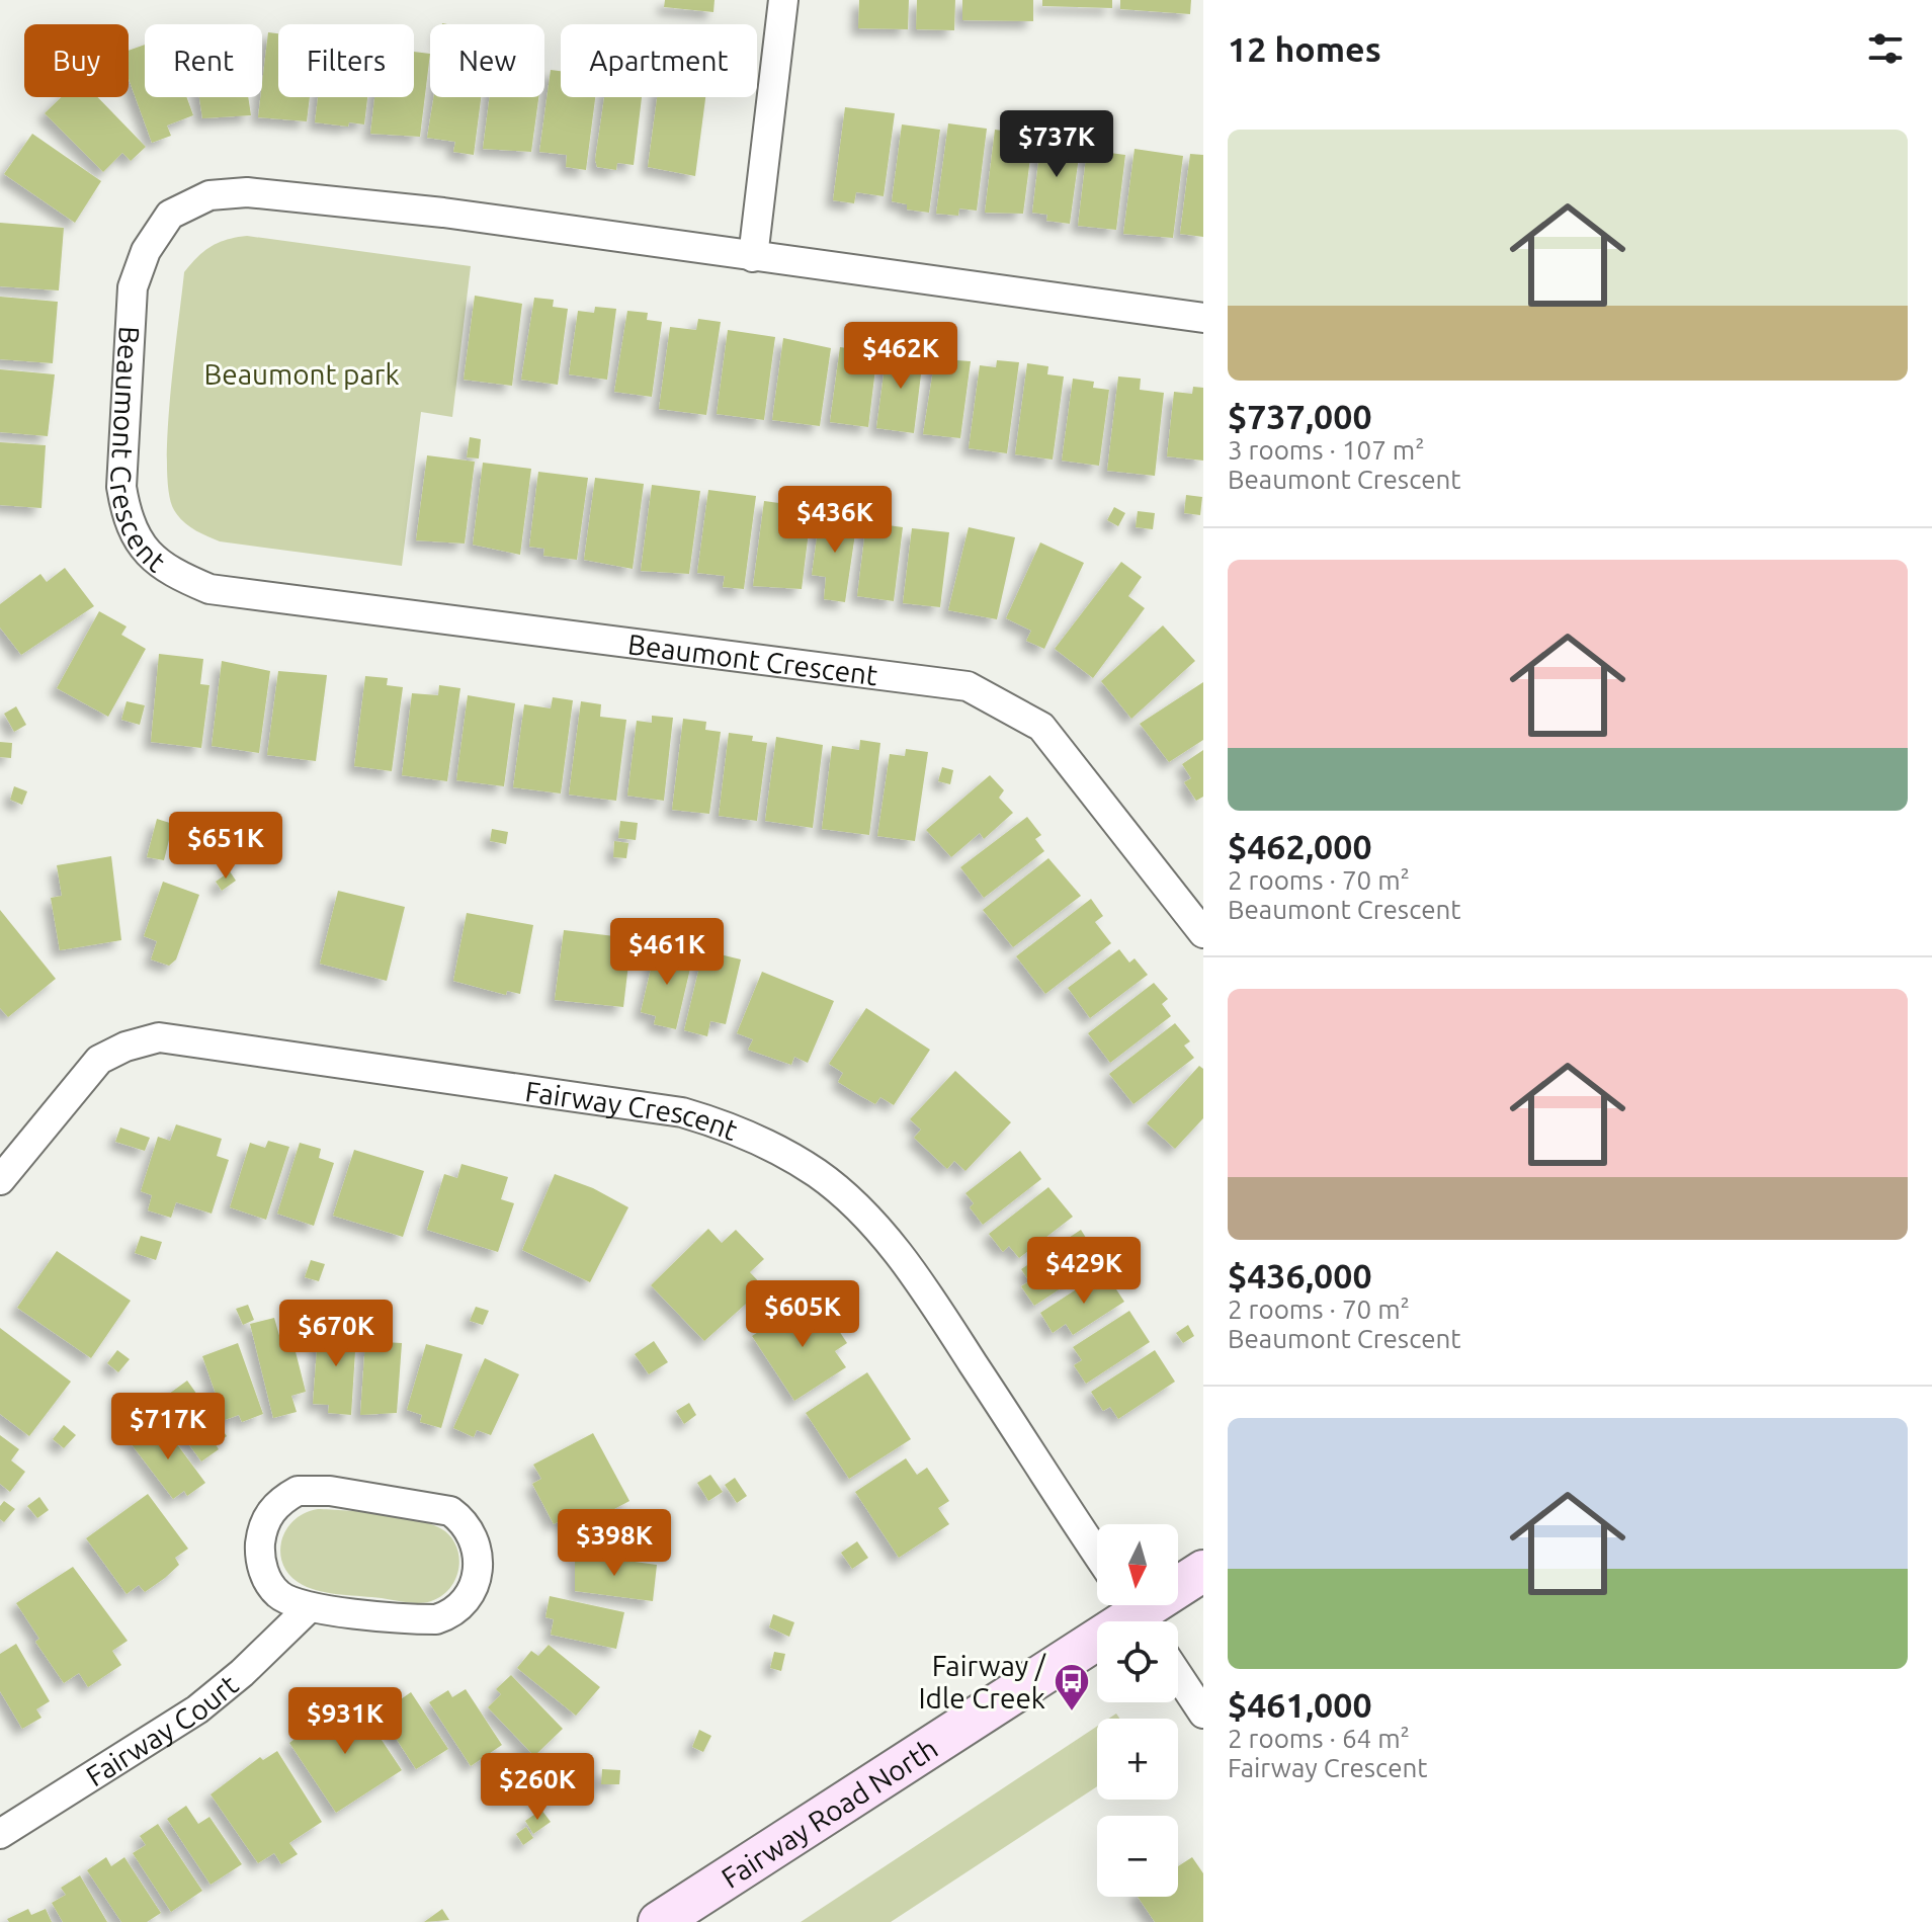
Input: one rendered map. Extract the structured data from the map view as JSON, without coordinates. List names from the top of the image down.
{
  "streets": {
    "main road": ["Fairway Road North"],
    "street": ["Beaumont Crescent", "Fairway Crescent", "Fairway Court"]
  },
  "parks": ["Beaumont park"],
  "places": {
    "bus stop": ["Fairway / Idle Creek"]
  },
  "north": "bottom",
  "page": {
    "heading": "12 homes",
    "chip": [
      "Buy",
      "Rent",
      "Filters",
      "New",
      "Apartment"
    ],
    "list": [
      {
        "name": "$737,000",
        "note": "3 rooms · 107 m² · Beaumont Crescent"
      },
      {
        "name": "$462,000",
        "note": "2 rooms · 70 m² · Beaumont Crescent"
      },
      {
        "name": "$436,000",
        "note": "2 rooms · 70 m² · Beaumont Crescent"
      },
      {
        "name": "$461,000",
        "note": "2 rooms · 64 m² · Fairway Crescent"
      }
    ],
    "price": [
      "$737K",
      "$462K",
      "$436K",
      "$651K",
      "$461K",
      "$429K",
      "$605K",
      "$670K",
      "$717K",
      "$398K",
      "$931K",
      "$260K"
    ],
    "map_buttons": ["+", "−"]
  }
}
